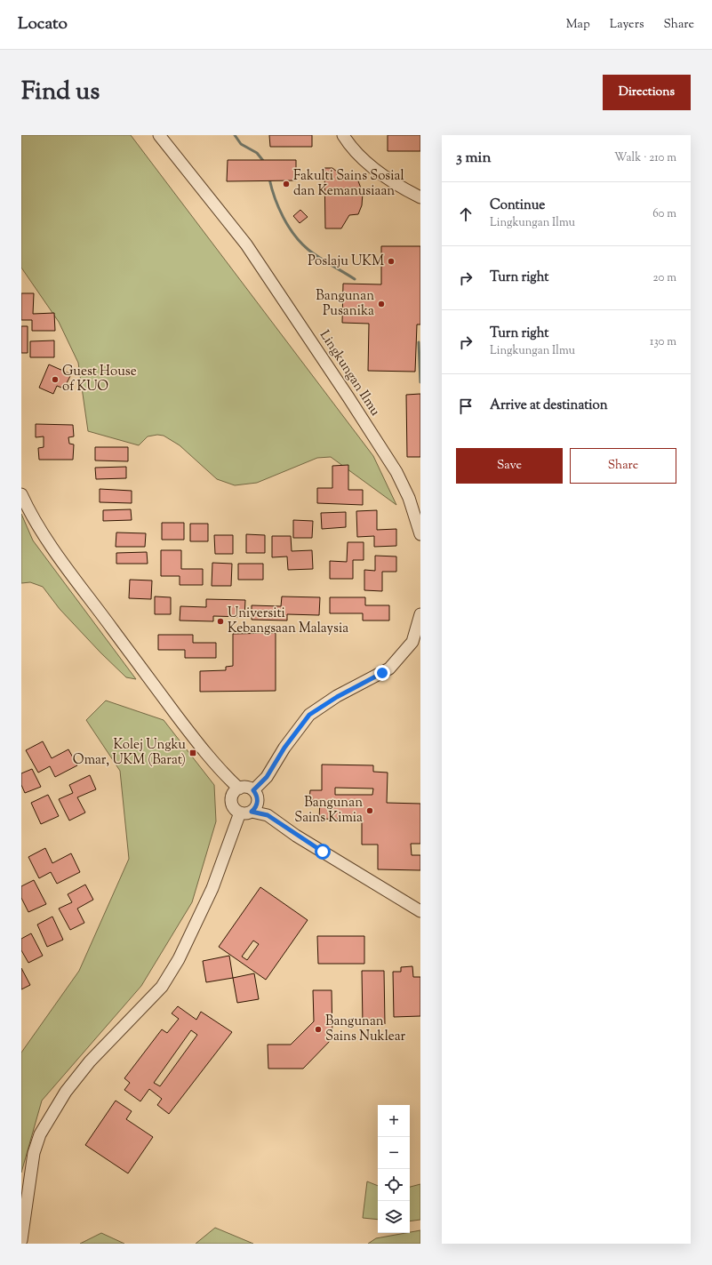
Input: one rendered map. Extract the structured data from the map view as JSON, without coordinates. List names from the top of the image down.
{
  "streets": {
    "street": ["Lingkungan Ilmu"]
  },
  "places": {
    "other": [
      "Fakulti Sains Sosial dan Kemanusiaan",
      "Poslaju UKM",
      "Bangunan Pusanika",
      "Guest House of KUO",
      "Universiti Kebangsaan Malaysia",
      "Bangunan Sains Kimia",
      "Bangunan Sains Nuklear"
    ],
    "transit": ["Kolej Ungku Omar, UKM (Barat)"]
  },
  "page": {
    "header": "Locato",
    "nav": ["Map", "Layers", "Share"],
    "title": "Find us",
    "buttons": [
      "Directions",
      ["Save", "Share"]
    ],
    "heading": ["3 min", "Walk · 210 m"],
    "list": [
      ["Continue", "Lingkungan Ilmu", "60 m"],
      ["Turn right", "20 m"],
      ["Turn right", "Lingkungan Ilmu", "130 m"],
      "Arrive at destination"
    ],
    "map_buttons": ["+", "−"]
  }
}
